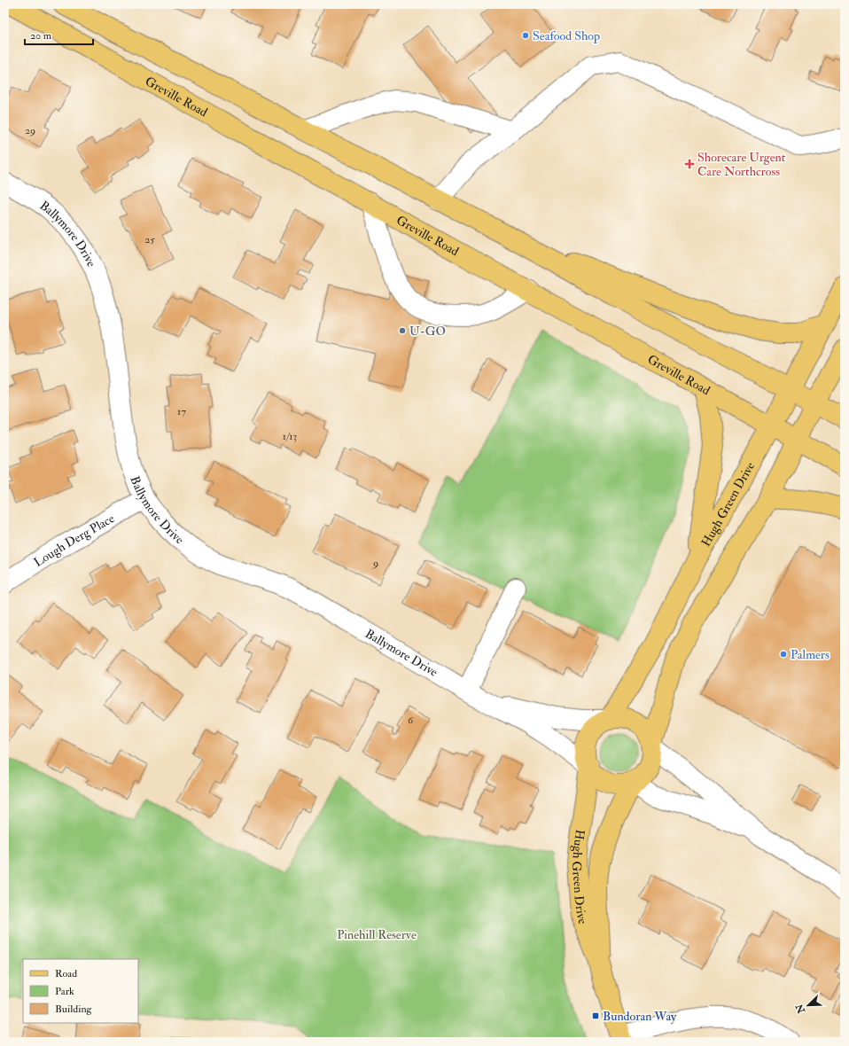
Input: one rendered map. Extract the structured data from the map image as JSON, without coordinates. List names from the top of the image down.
{
  "streets": {
    "main road": ["Greville Road", "Hugh Green Drive"],
    "street": ["Ballymore Drive", "Lough Derg Place"]
  },
  "crossings": [
    ["Greville Road", "Hugh Green Drive"],
    ["Ballymore Drive", "Hugh Green Drive"],
    ["Ballymore Drive", "Lough Derg Place"]
  ],
  "parks": ["Pinehill Reserve"],
  "places": {
    "other": ["Seafood Shop", "U-GO", "Palmers"],
    "health": ["Shorecare Urgent Care Northcross"],
    "transit": ["Bundoran Way"]
  },
  "house_numbers": [
    "29",
    "25",
    "17",
    "1/13",
    "9",
    "6"
  ],
  "legend": ["Road", "Park", "Building"],
  "scale_bar": "20 m",
  "north": "bottom left"
}
